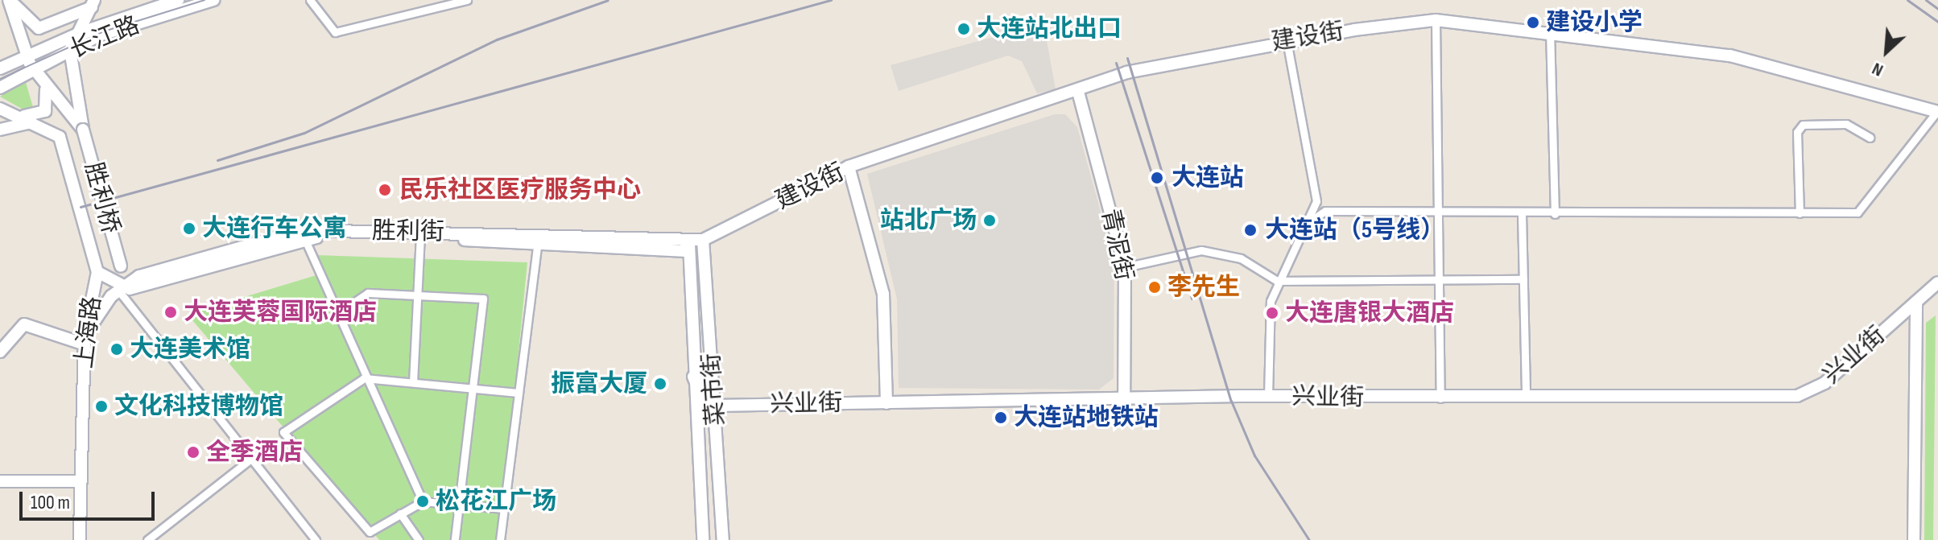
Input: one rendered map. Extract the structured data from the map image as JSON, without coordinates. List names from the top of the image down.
{
  "streets": {
    "main road": [
      "建设街",
      "长江路",
      "胜利桥",
      "胜利街",
      "青泥街",
      "上海路",
      "兴业街",
      "菜市街"
    ]
  },
  "crossings": [
    ["建设街", "胜利街"],
    ["建设街", "青泥街"],
    ["建设街", "菜市街"],
    ["长江路", "胜利桥"],
    ["胜利桥", "胜利街"],
    ["胜利桥", "上海路"],
    ["胜利街", "上海路"],
    ["胜利街", "菜市街"],
    ["青泥街", "兴业街"],
    ["兴业街", "菜市街"]
  ],
  "places": [
    "建设小学",
    "大连站北出口",
    "大连站",
    "民乐社区医疗服务中心",
    "站北广场",
    "大连行车公寓",
    "大连站（5号线）",
    "李先生",
    "大连芙蓉国际酒店",
    "大连唐银大酒店",
    "大连美术馆",
    "振富大厦",
    "文化科技博物馆",
    "大连站地铁站",
    "全季酒店",
    "松花江广场"
  ],
  "scale_bar": "100 m",
  "north": "bottom left"
}
